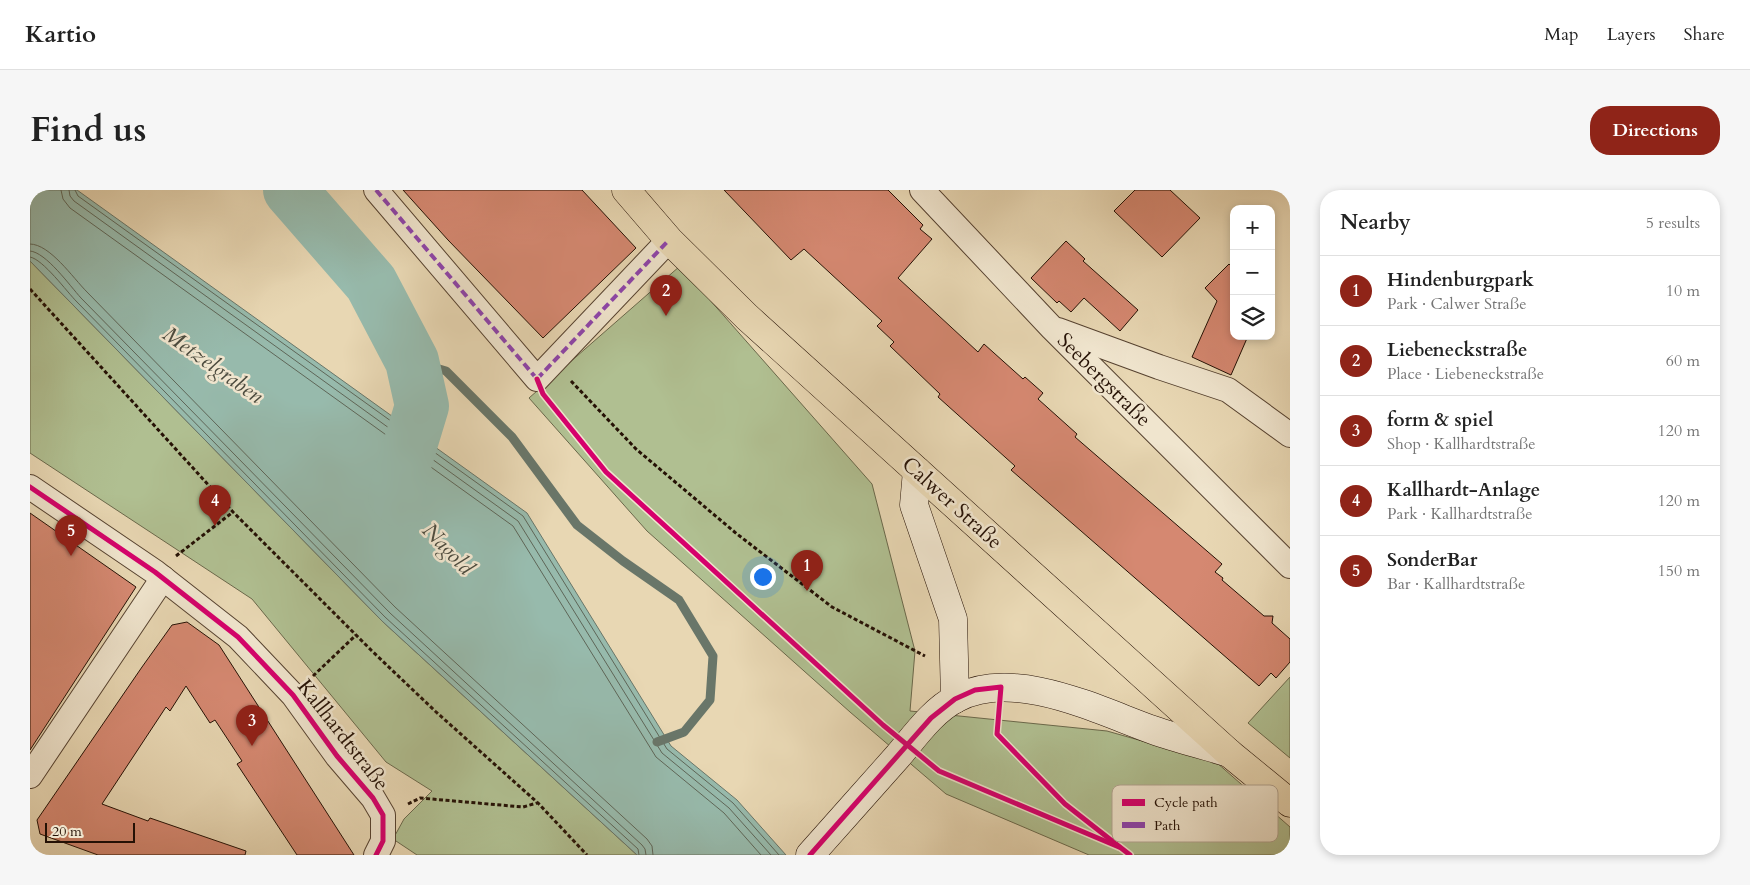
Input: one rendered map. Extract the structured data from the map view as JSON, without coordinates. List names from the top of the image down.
{
  "streets": {
    "main road": ["Calwer Straße"],
    "street": ["Seebergstraße", "Kallhardtstraße"]
  },
  "water": ["Metzelgraben", "Nagold"],
  "legend": ["Cycle path", "Path"],
  "scale_bar": "20 m",
  "page": {
    "header": "Kartio",
    "nav": ["Map", "Layers", "Share"],
    "title": "Find us",
    "buttons": "Directions",
    "heading": ["Nearby", "5 results"],
    "map_buttons": ["+", "−"],
    "list": [
      {
        "mark": "1",
        "name": "Hindenburgpark",
        "note": "Park · Calwer Straße",
        "value": "10 m"
      },
      {
        "mark": "2",
        "name": "Liebeneckstraße",
        "note": "Place · Liebeneckstraße",
        "value": "60 m"
      },
      {
        "mark": "3",
        "name": "form & spiel",
        "note": "Shop · Kallhardtstraße",
        "value": "120 m"
      },
      {
        "mark": "4",
        "name": "Kallhardt-Anlage",
        "note": "Park · Kallhardtstraße",
        "value": "120 m"
      },
      {
        "mark": "5",
        "name": "SonderBar",
        "note": "Bar · Kallhardtstraße",
        "value": "150 m"
      }
    ],
    "pins": [
      "2",
      "4",
      "5",
      "1",
      "3"
    ],
    "scale": "20 m"
  }
}
